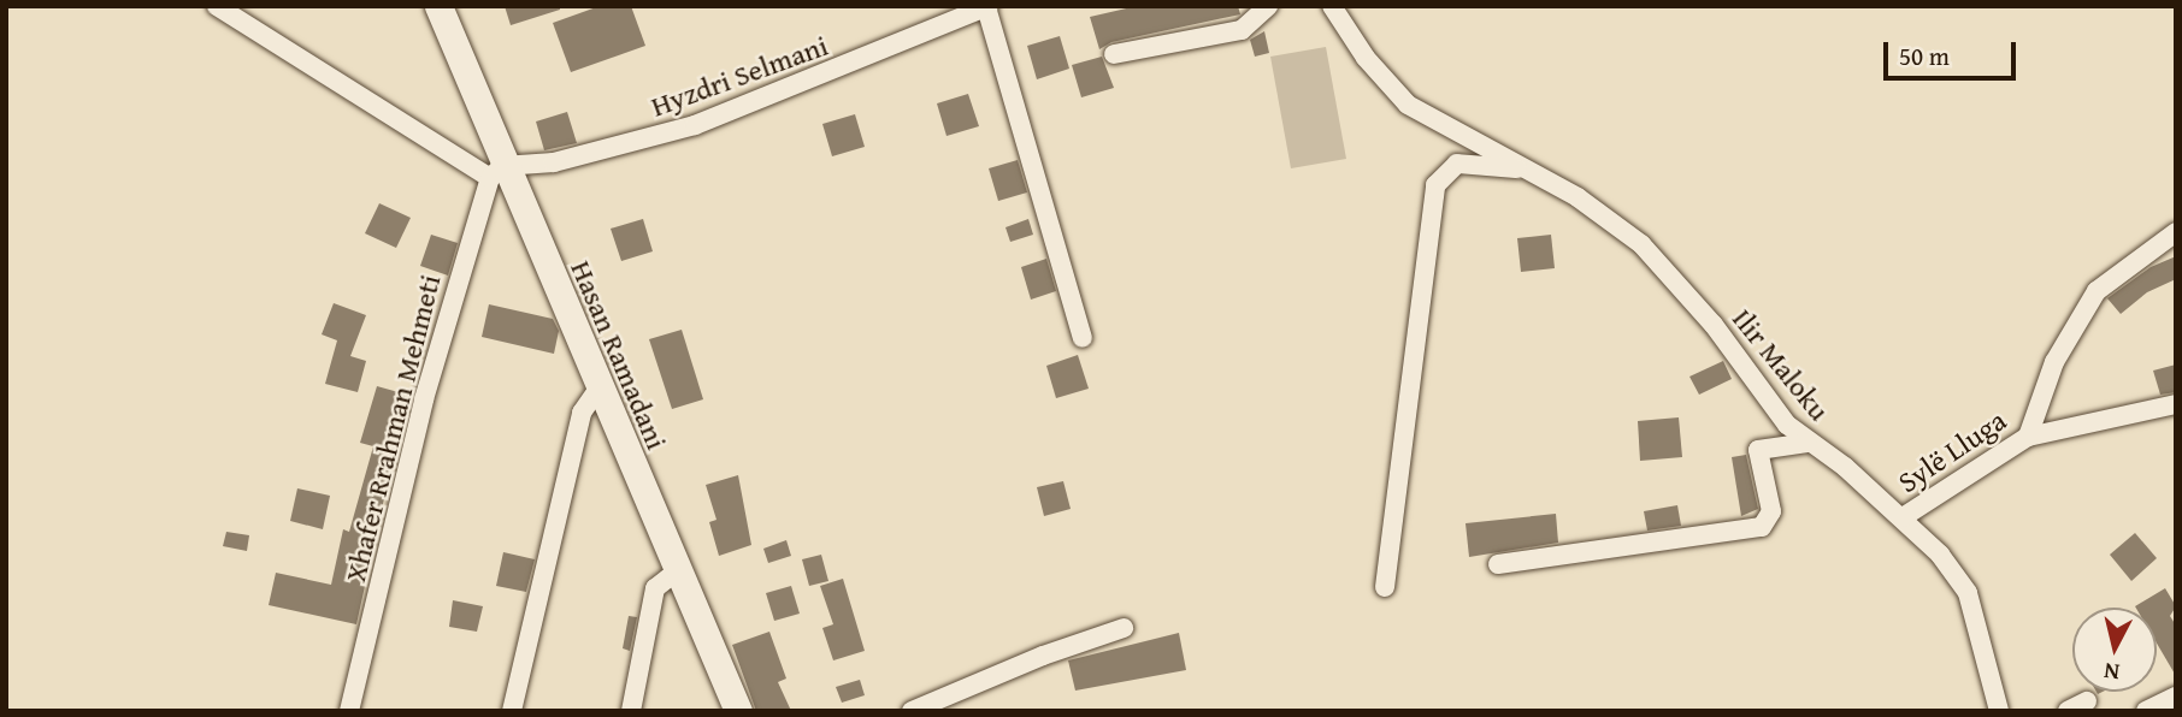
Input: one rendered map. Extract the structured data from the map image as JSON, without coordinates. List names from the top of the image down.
{
  "streets": {
    "main road": ["Hasan Ramadani"],
    "street": [
      "Hyzdri Selmani",
      "Ilir Maloku",
      "Xhafer Rrahman Mehmeti",
      "Sylë Lluga"
    ]
  },
  "crossings": [
    ["Hyzdri Selmani", "Hasan Ramadani"],
    ["Hyzdri Selmani", "Xhafer Rrahman Mehmeti"],
    ["Hasan Ramadani", "Xhafer Rrahman Mehmeti"],
    ["Ilir Maloku", "Sylë Lluga"]
  ],
  "scale_bar": "50 m",
  "north": "bottom"
}
